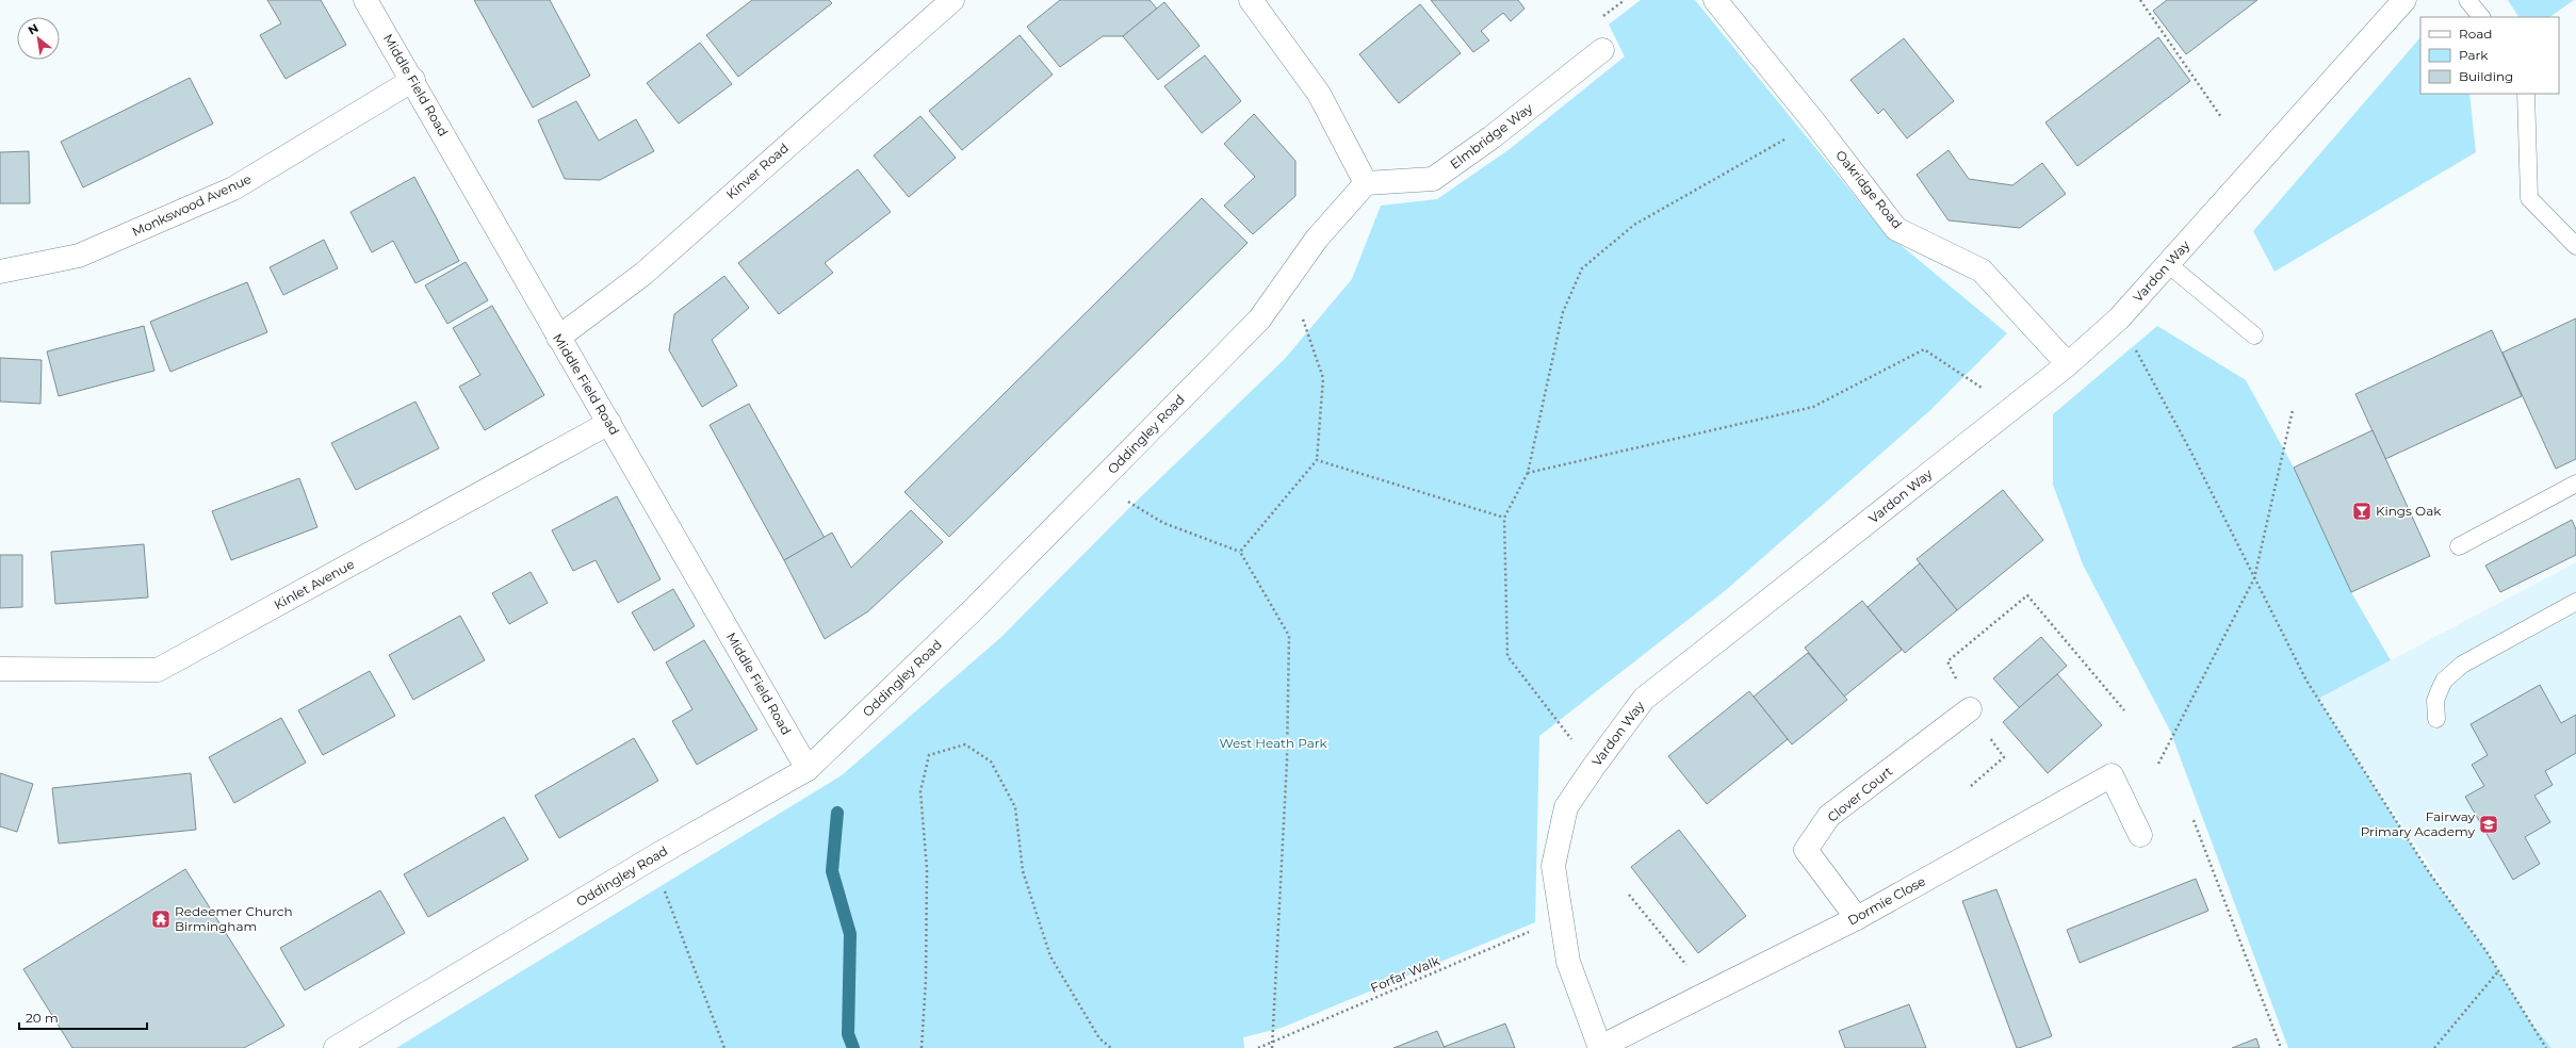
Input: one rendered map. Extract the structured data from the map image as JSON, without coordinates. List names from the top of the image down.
{
  "streets": {
    "street": [
      "Middle Field Road",
      "Elmbridge Way",
      "Kinver Road",
      "Oakridge Road",
      "Monkswood Avenue",
      "Vardon Way",
      "Oddingley Road",
      "Kinlet Avenue",
      "Clover Court",
      "Dormie Close"
    ],
    "path": ["Forfar Walk"]
  },
  "crossings": [
    ["Middle Field Road", "Kinver Road"],
    ["Middle Field Road", "Monkswood Avenue"],
    ["Middle Field Road", "Oddingley Road"],
    ["Middle Field Road", "Kinlet Avenue"],
    ["Elmbridge Way", "Oddingley Road"],
    ["Oakridge Road", "Vardon Way"],
    ["Vardon Way", "Dormie Close"],
    ["Vardon Way", "Forfar Walk"],
    ["Clover Court", "Dormie Close"]
  ],
  "parks": ["West Heath Park"],
  "places": {
    "bar": ["Kings Oak"],
    "school or university": ["Fairway Primary Academy"],
    "temple": ["Redeemer Church Birmingham"]
  },
  "legend": ["Road", "Park", "Building"],
  "scale_bar": "20 m",
  "north": "top left"
}
